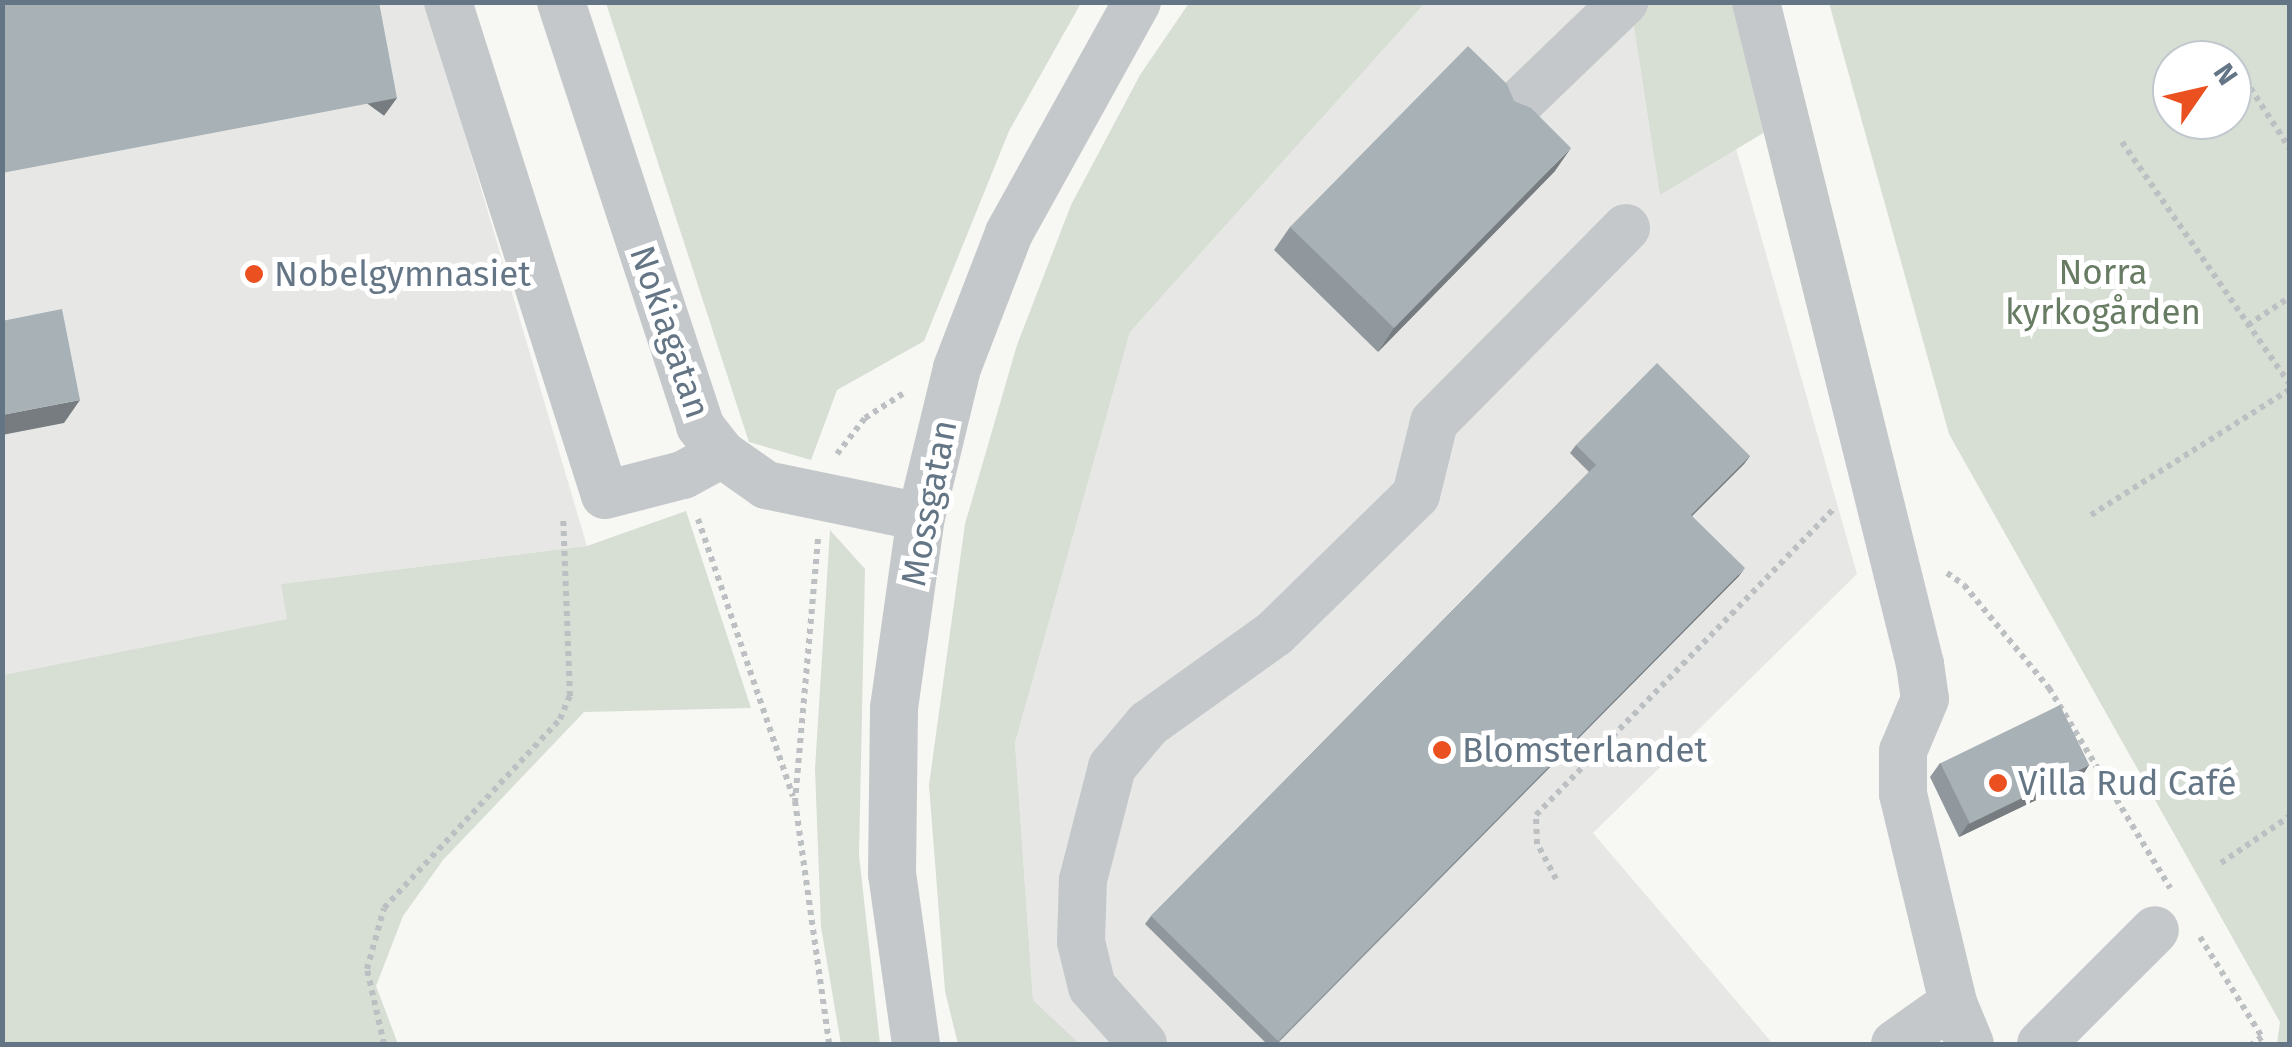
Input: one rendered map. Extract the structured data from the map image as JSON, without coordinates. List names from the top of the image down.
{
  "streets": {
    "street": ["Nokiagatan", "Mossgatan"]
  },
  "crossings": [
    ["Nokiagatan", "Mossgatan"]
  ],
  "parks": ["Norra kyrkogården"],
  "places": ["Nobelgymnasiet", "Blomsterlandet", "Villa Rud Café"],
  "north": "top right"
}
